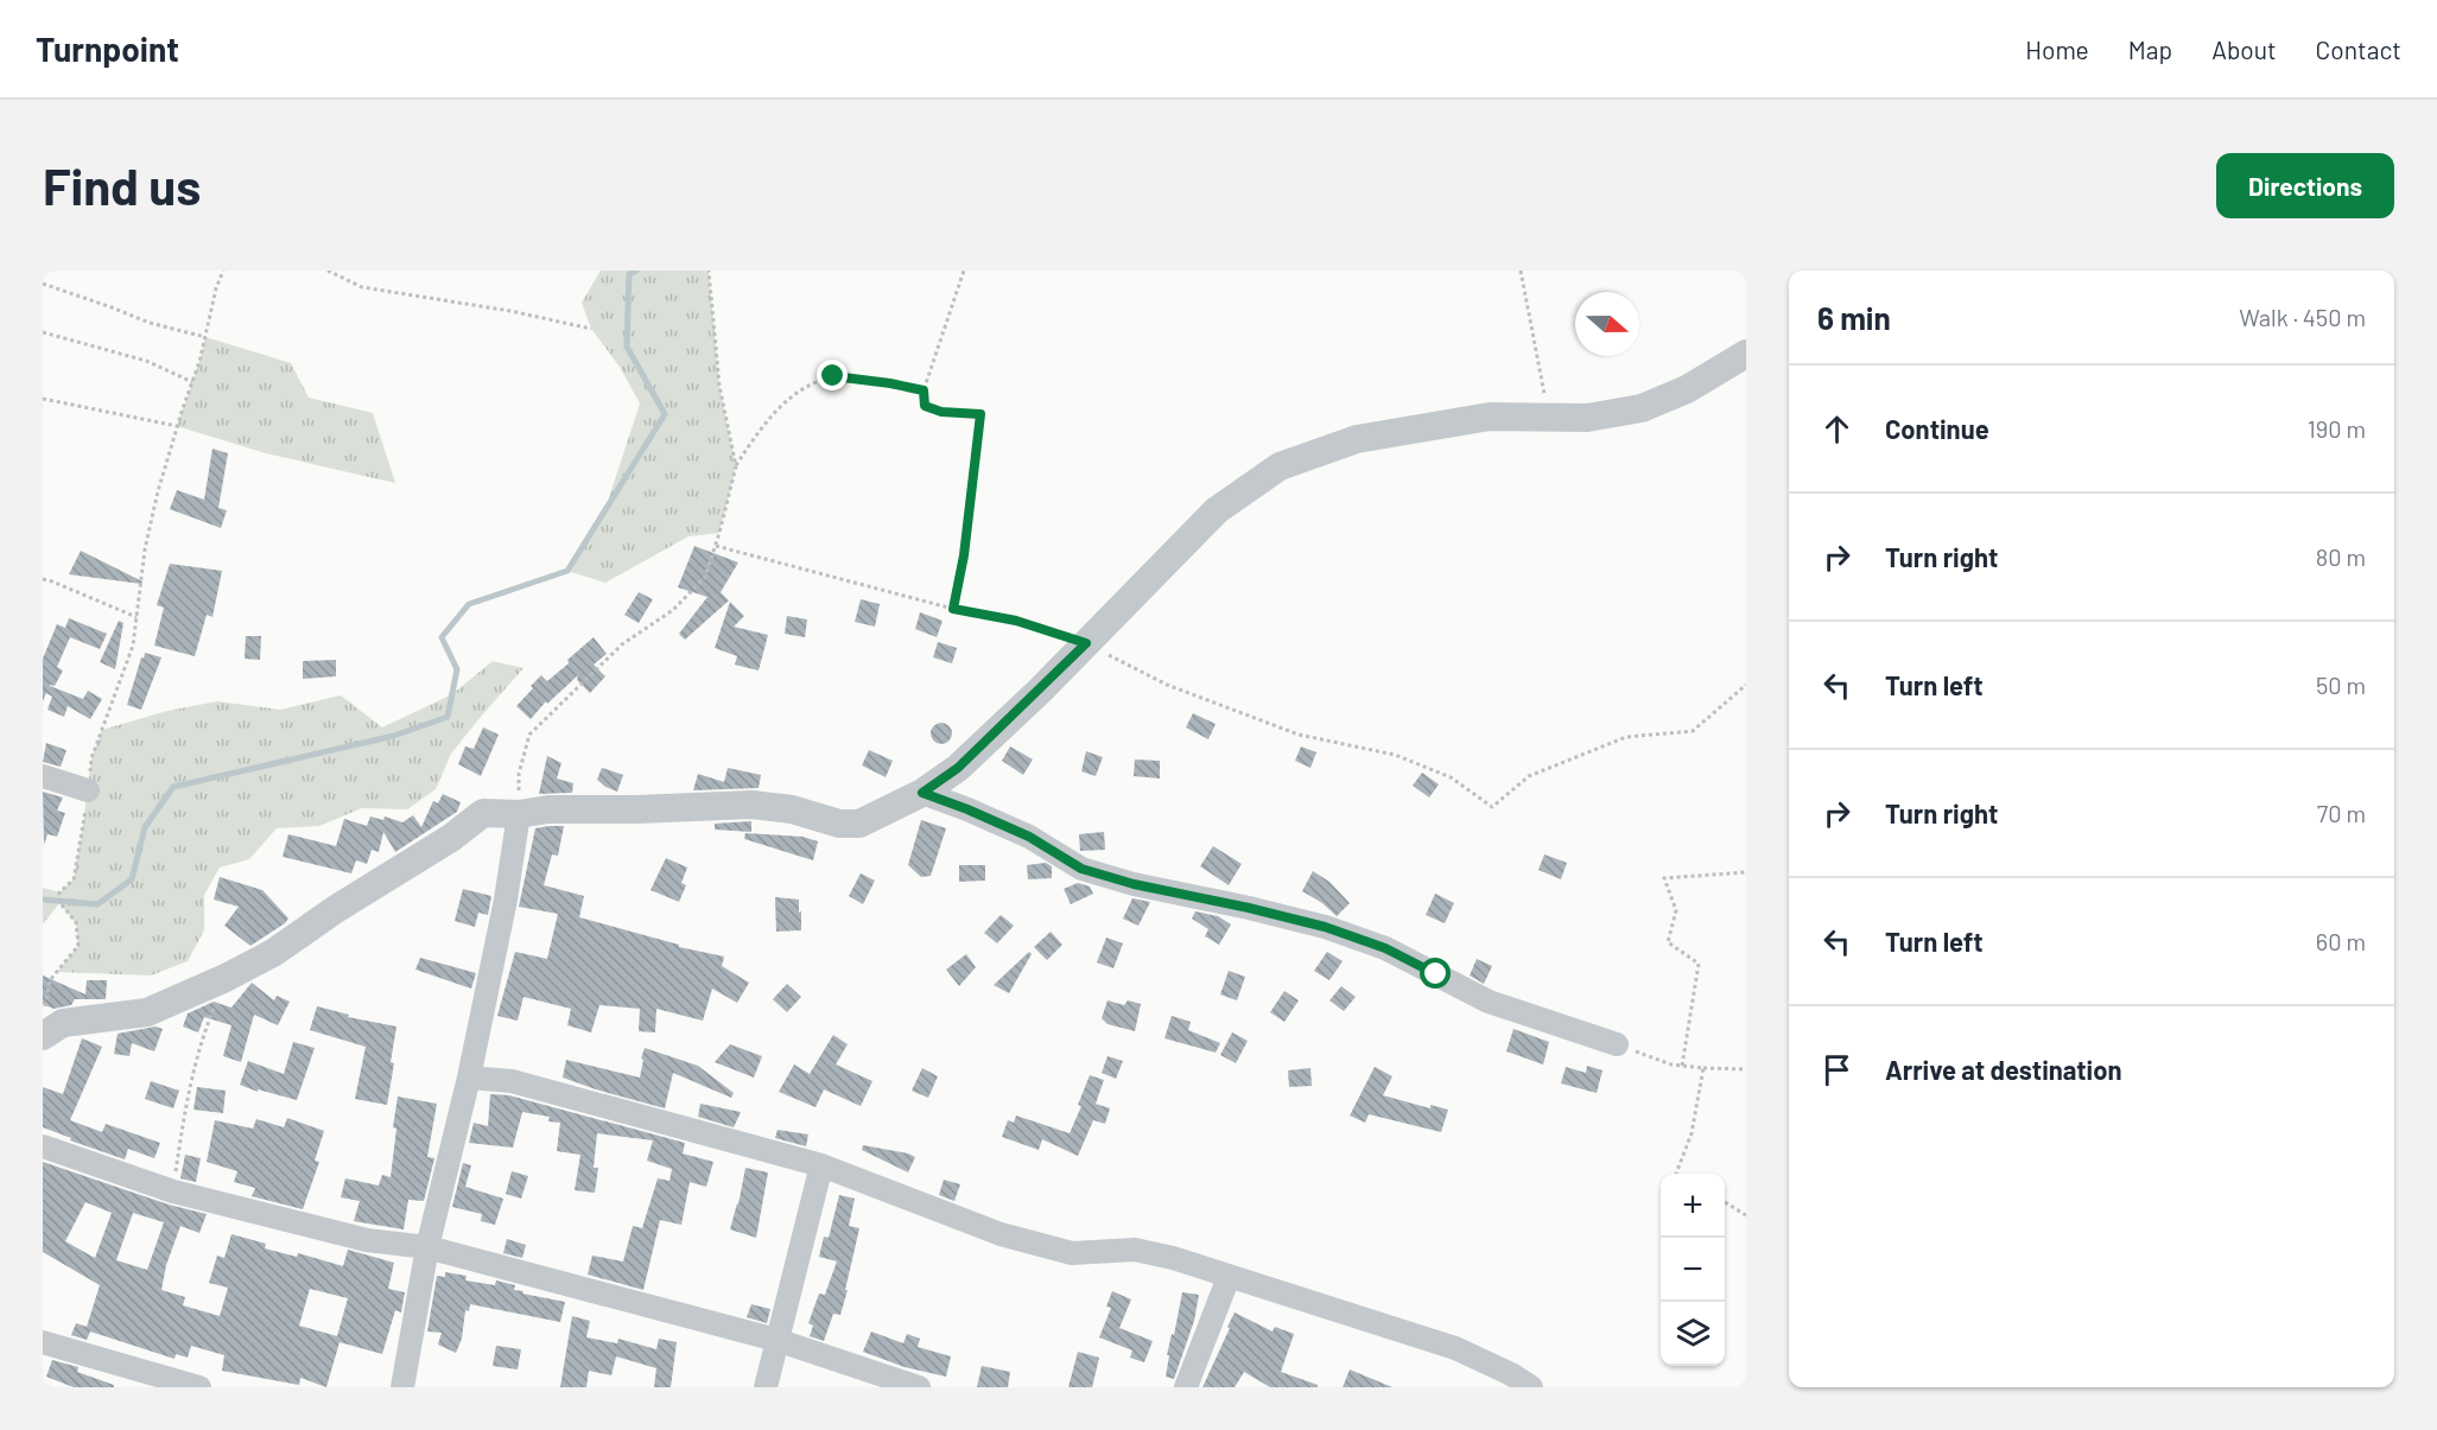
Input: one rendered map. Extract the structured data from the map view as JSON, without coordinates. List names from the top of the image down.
{
  "north": "right",
  "page": {
    "header": "Turnpoint",
    "nav": [
      "Home",
      "Map",
      "About",
      "Contact"
    ],
    "buttons": "Directions",
    "title": "Find us",
    "heading": ["6 min", "Walk · 450 m"],
    "list": [
      ["Continue", "190 m"],
      ["Turn right", "80 m"],
      ["Turn left", "50 m"],
      ["Turn right", "70 m"],
      ["Turn left", "60 m"],
      "Arrive at destination"
    ],
    "map_buttons": ["+", "−"]
  }
}
